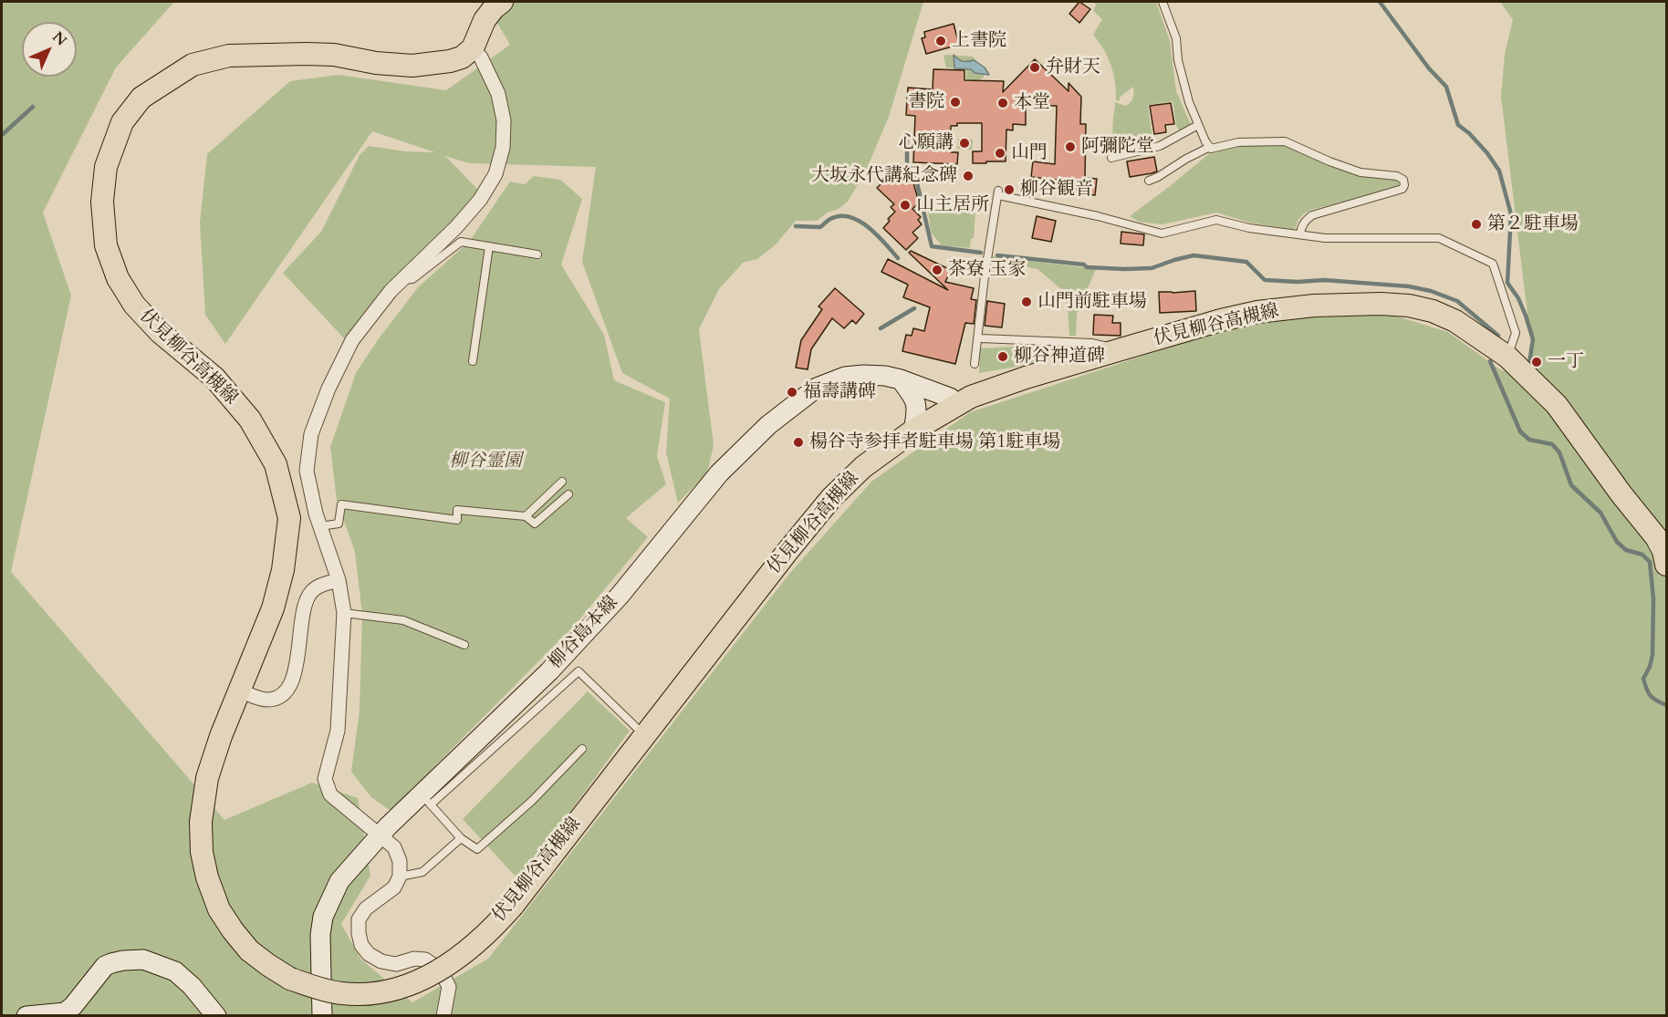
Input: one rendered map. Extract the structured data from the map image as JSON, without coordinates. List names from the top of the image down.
{
  "streets": {
    "main road": ["伏見柳谷高槻線", "柳谷島本線"]
  },
  "crossings": [
    ["伏見柳谷高槻線", "柳谷島本線"]
  ],
  "parks": ["柳谷霊園"],
  "places": [
    "上書院",
    "弁財天",
    "書院",
    "本堂",
    "心願講",
    "阿彌陀堂",
    "山門",
    "大坂永代講紀念碑",
    "柳谷観音",
    "山主居所",
    "第２駐車場",
    "茶寮 玉家",
    "山門前駐車場",
    "柳谷神道碑",
    "一丁",
    "福壽講碑",
    "楊谷寺参拝者駐車場 第1駐車場"
  ],
  "north": "top right"
}
